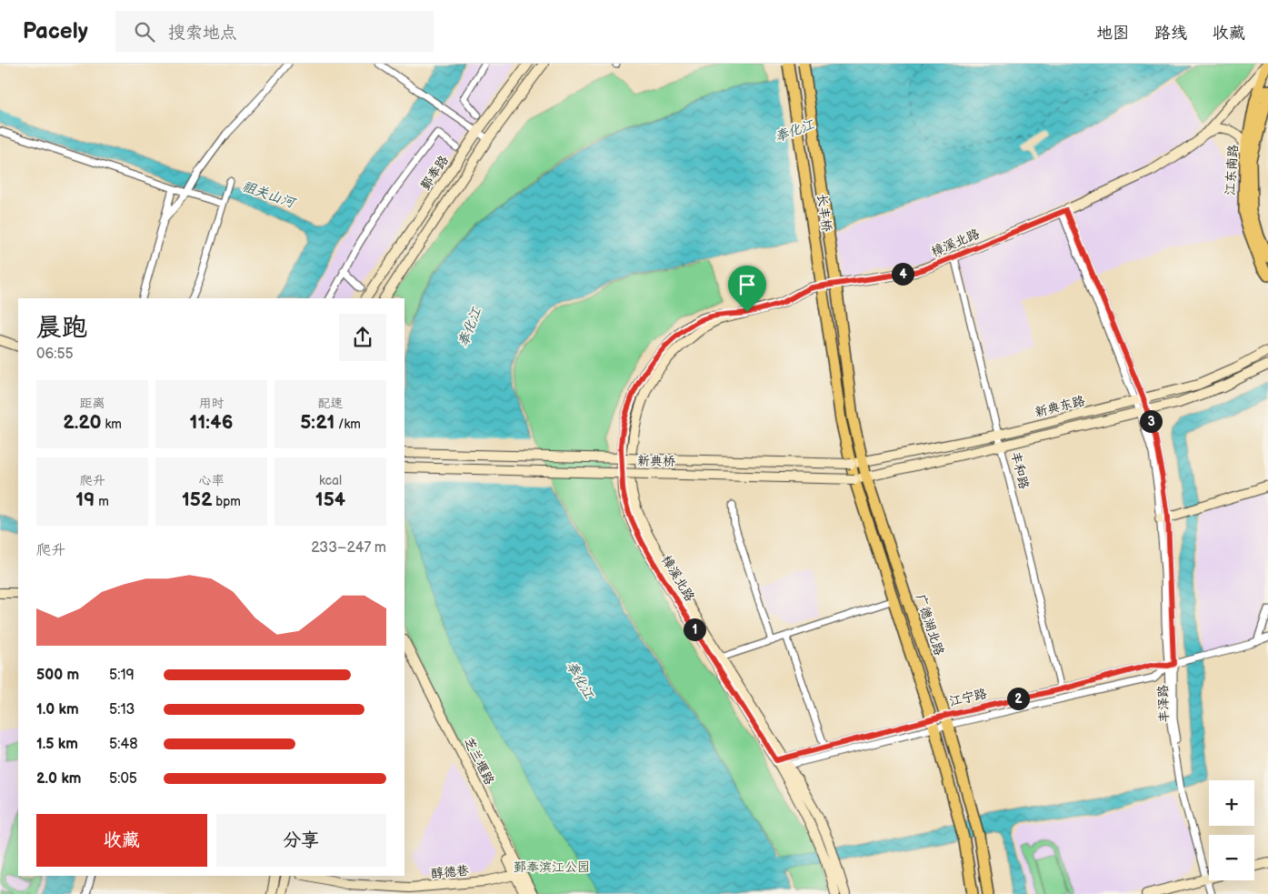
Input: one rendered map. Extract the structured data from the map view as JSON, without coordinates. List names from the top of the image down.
{
  "streets": {
    "main road": ["江东南路", "长丰桥", "广德湖北路"],
    "street": [
      "鄞奉路",
      "樟溪北路",
      "新典东路",
      "新典桥",
      "丰和路",
      "江宁路",
      "丰泽路",
      "芝兰堰路",
      "醇德巷"
    ]
  },
  "crossings": [
    ["江东南路", "樟溪北路"],
    ["长丰桥", "新典东路"],
    ["长丰桥", "新典桥"],
    ["长丰桥", "广德湖北路"],
    ["樟溪北路", "丰和路"],
    ["樟溪北路", "江宁路"],
    ["樟溪北路", "丰泽路"],
    ["新典东路", "新典桥"],
    ["新典东路", "丰和路"],
    ["新典东路", "广德湖北路"],
    ["新典东路", "丰泽路"],
    ["丰和路", "江宁路"],
    ["广德湖北路", "江宁路"],
    ["江宁路", "丰泽路"],
    ["芝兰堰路", "醇德巷"]
  ],
  "water": ["奉化江", "祖关山河"],
  "parks": ["鄞奉滨江公园"],
  "page": {
    "header": "Pacely",
    "search": "搜索地点",
    "nav": ["地图", "路线", "收藏"],
    "pins": [
      "4",
      "3",
      "1",
      "2"
    ],
    "heading": ["晨跑", "06:55"],
    "stats": [
      ["距离", "2.20 km"],
      ["用时", "11:46"],
      ["配速", "5:21 /km"],
      ["爬升", "19 m"],
      ["心率", "152 bpm"],
      ["kcal", "154"]
    ],
    "chart": ["爬升", "233–247 m"],
    "list": [
      {
        "name": "500 m",
        "note": "5:19"
      },
      {
        "name": "1.0 km",
        "note": "5:13"
      },
      {
        "name": "1.5 km",
        "note": "5:48"
      },
      {
        "name": "2.0 km",
        "note": "5:05"
      }
    ],
    "map_buttons": ["+", "−"],
    "buttons": ["收藏", "分享"]
  }
}
